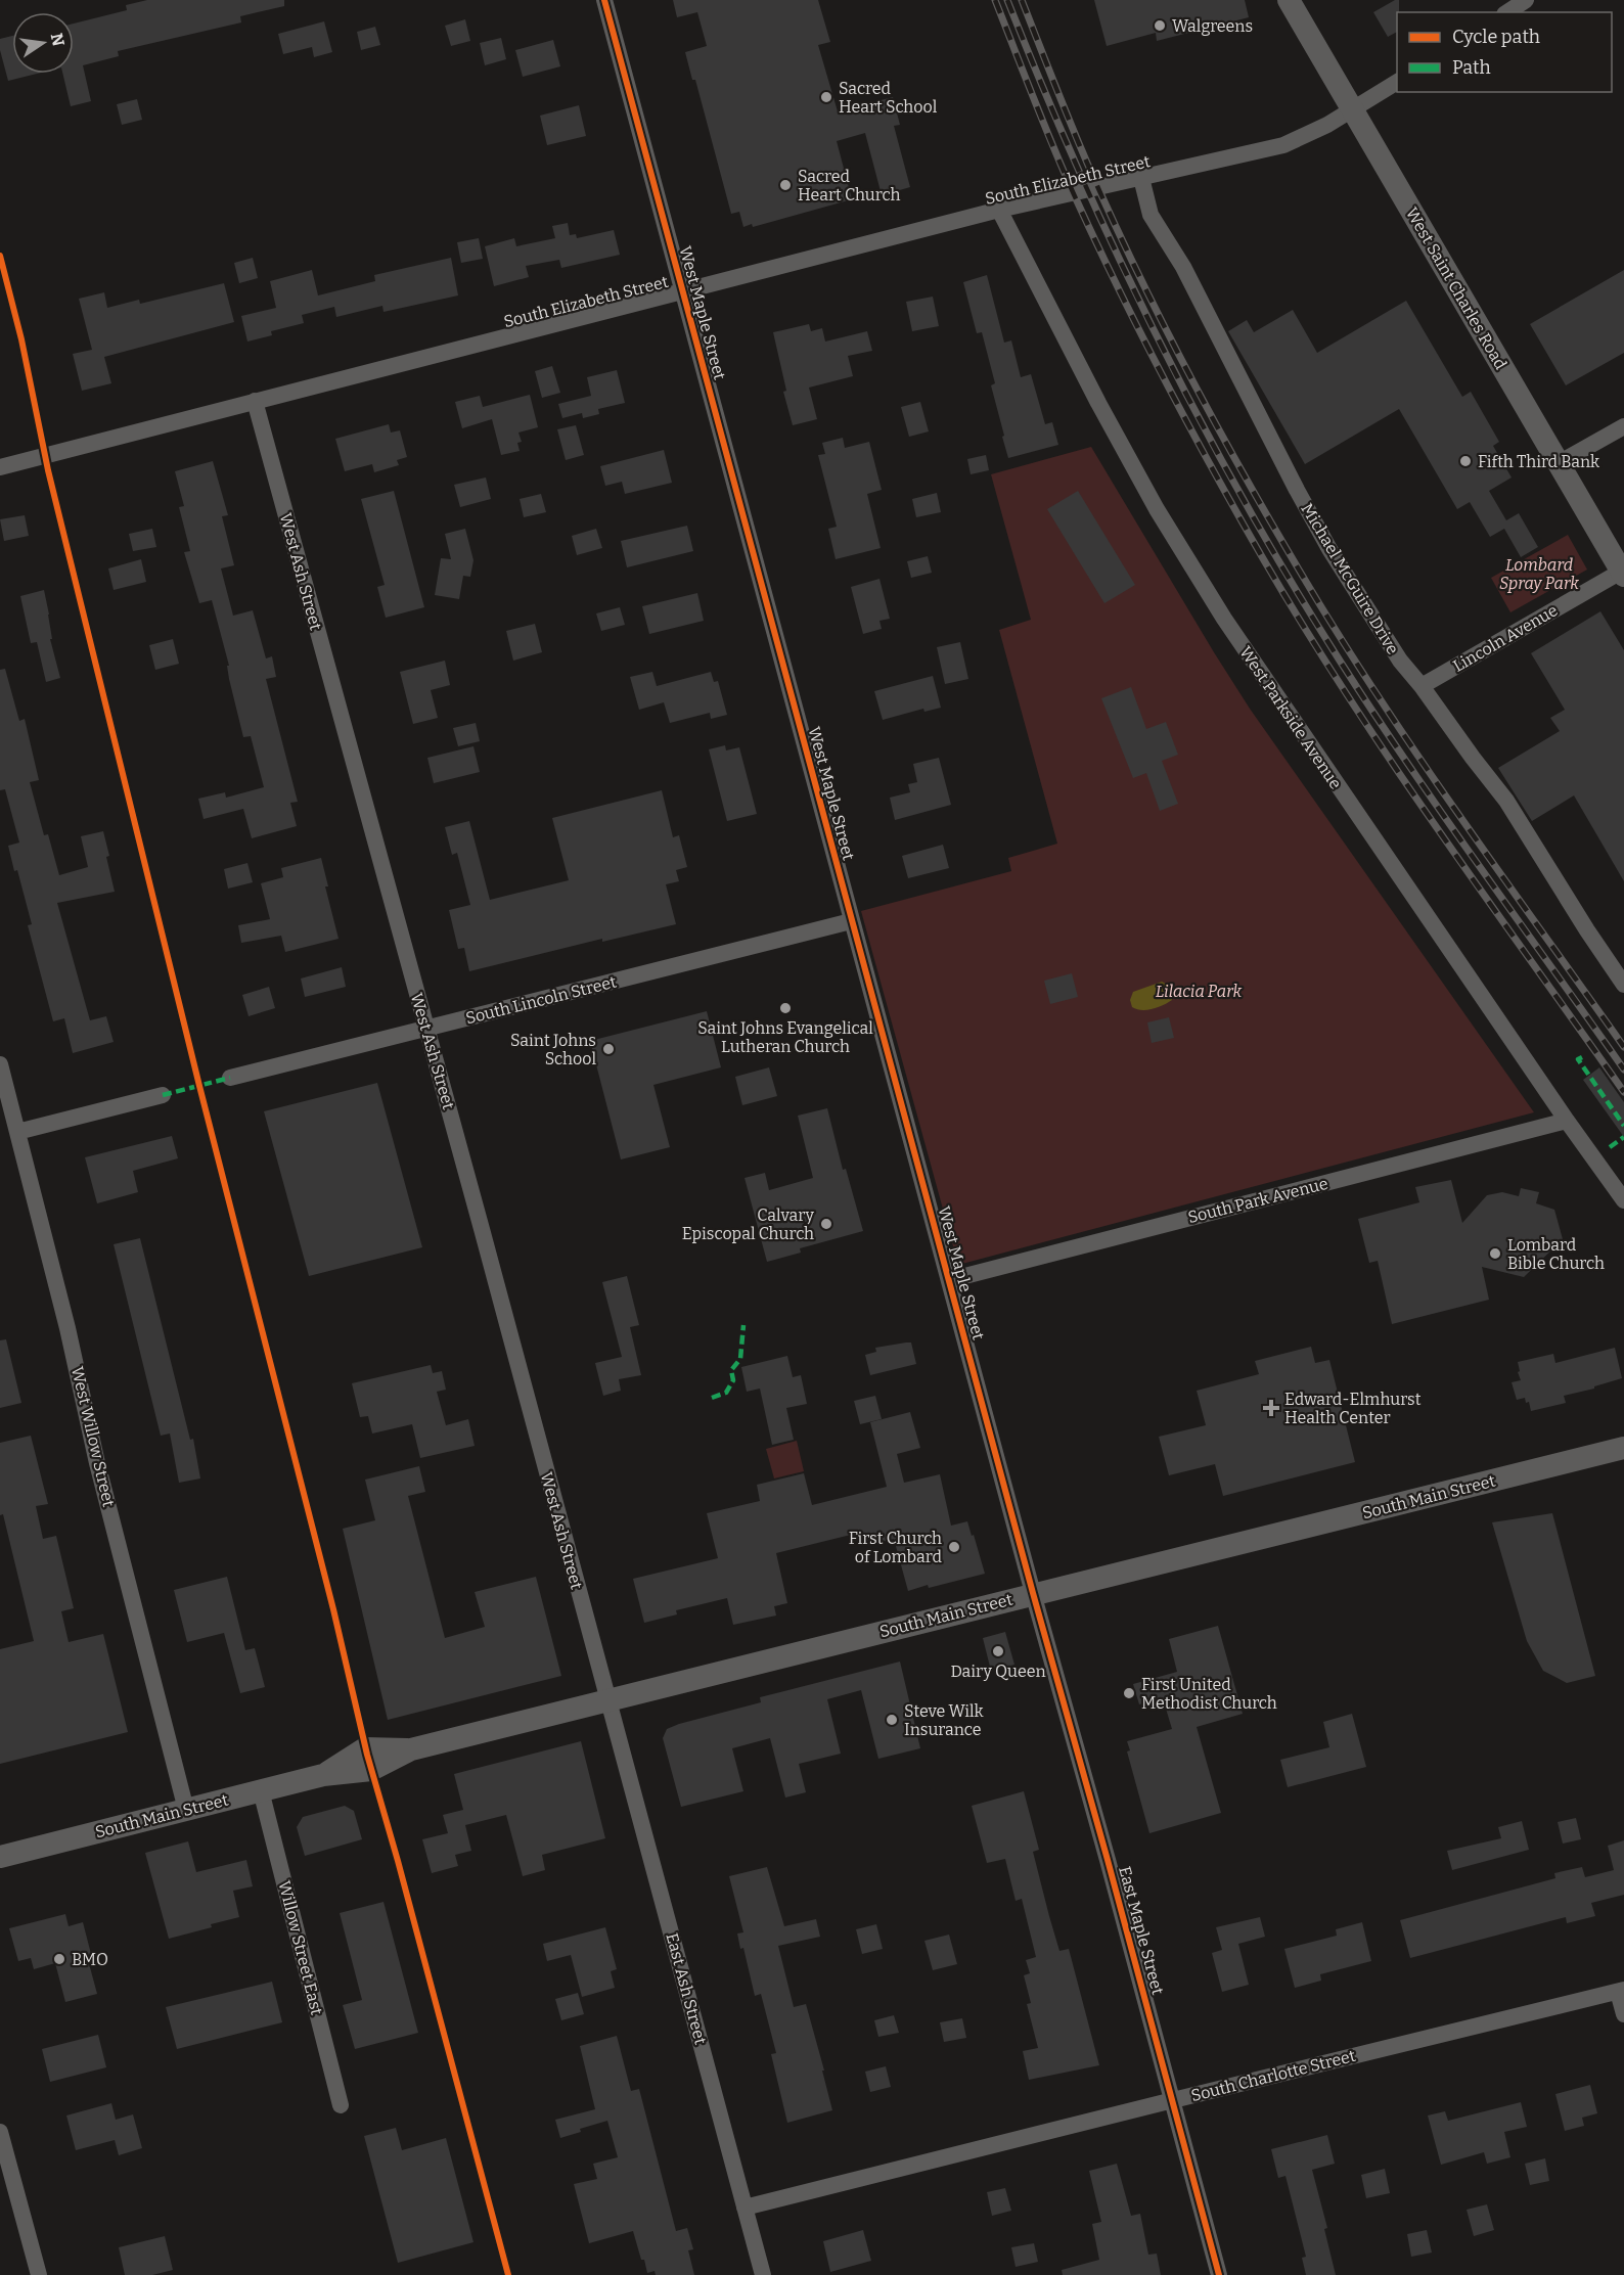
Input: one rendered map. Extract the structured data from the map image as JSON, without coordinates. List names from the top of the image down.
{
  "streets": {
    "main road": ["West Saint Charles Road", "South Main Street"],
    "street": [
      "South Elizabeth Street",
      "West Maple Street",
      "West Ash Street",
      "Michael McGuire Drive",
      "Lincoln Avenue",
      "West Parkside Avenue",
      "South Lincoln Street",
      "South Park Avenue",
      "West Willow Street",
      "East Maple Street",
      "Willow Street East",
      "East Ash Street",
      "South Charlotte Street"
    ]
  },
  "crossings": [
    ["South Elizabeth Street", "West Saint Charles Road"],
    ["South Elizabeth Street", "West Maple Street"],
    ["South Elizabeth Street", "West Ash Street"],
    ["South Elizabeth Street", "Michael McGuire Drive"],
    ["South Elizabeth Street", "West Parkside Avenue"],
    ["West Saint Charles Road", "Lincoln Avenue"],
    ["West Maple Street", "South Lincoln Street"],
    ["West Maple Street", "South Park Avenue"],
    ["West Maple Street", "South Main Street"],
    ["West Maple Street", "East Maple Street"],
    ["West Ash Street", "South Lincoln Street"],
    ["West Ash Street", "South Main Street"],
    ["West Ash Street", "East Ash Street"],
    ["Michael McGuire Drive", "Lincoln Avenue"],
    ["West Parkside Avenue", "South Park Avenue"],
    ["West Willow Street", "South Main Street"],
    ["South Main Street", "East Maple Street"],
    ["South Main Street", "Willow Street East"],
    ["South Main Street", "East Ash Street"],
    ["East Maple Street", "South Charlotte Street"],
    ["East Ash Street", "South Charlotte Street"]
  ],
  "parks": ["Lombard Spray Park", "Lilacia Park"],
  "places": {
    "other": [
      "Walgreens",
      "Sacred Heart School",
      "Sacred Heart Church",
      "Fifth Third Bank",
      "Saint Johns Evangelical Lutheran Church",
      "Saint Johns School",
      "Calvary Episcopal Church",
      "Lombard Bible Church",
      "First Church of Lombard",
      "Dairy Queen",
      "First United Methodist Church",
      "Steve Wilk Insurance",
      "BMO"
    ],
    "health": ["Edward-Elmhurst Health Center"]
  },
  "legend": ["Cycle path", "Path"],
  "north": "right"
}
